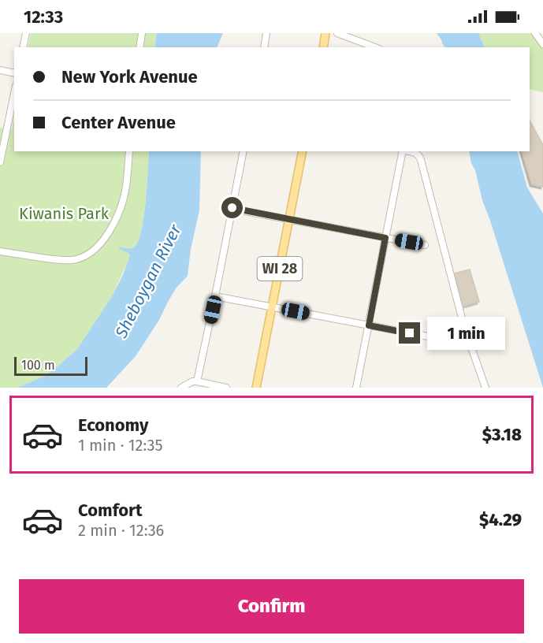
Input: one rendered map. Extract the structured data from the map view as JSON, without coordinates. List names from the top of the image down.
{
  "streets": {
    "main road": ["WI 28"]
  },
  "water": ["Sheboygan River"],
  "parks": ["Kiwanis Park"],
  "scale_bar": "100 m",
  "page": {
    "status": "12:33",
    "banner": ["New York Avenue", "Center Avenue"],
    "bubble": "1 min",
    "scale": "100 m",
    "list": [
      {
        "name": "Economy",
        "note": "1 min · 12:35",
        "value": "$3.18"
      },
      {
        "name": "Comfort",
        "note": "2 min · 12:36",
        "value": "$4.29"
      }
    ],
    "buttons": "Confirm"
  }
}
